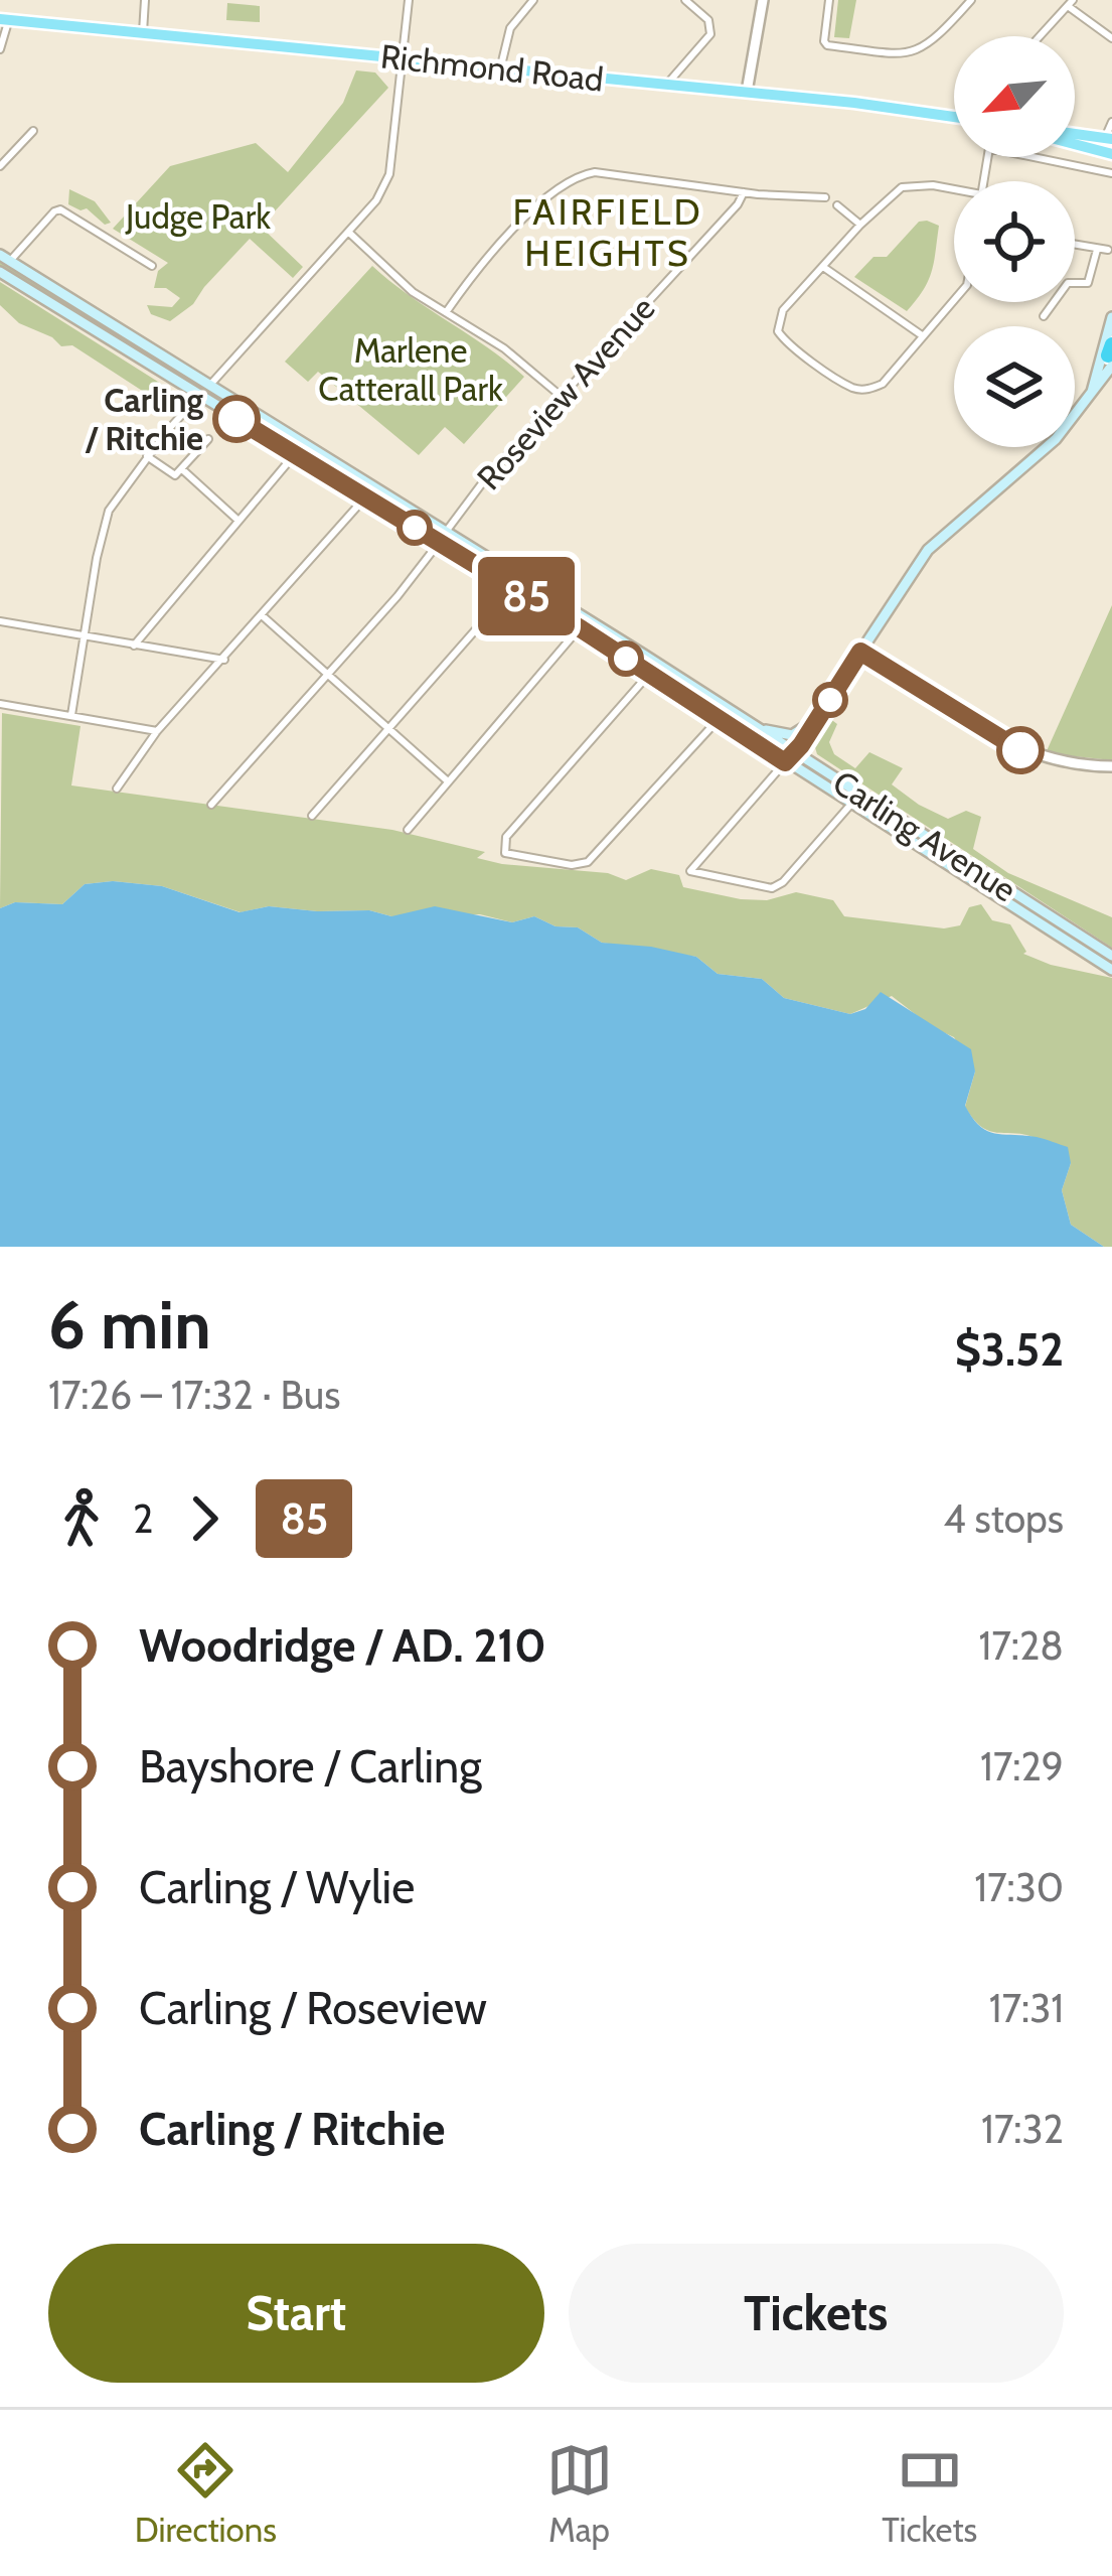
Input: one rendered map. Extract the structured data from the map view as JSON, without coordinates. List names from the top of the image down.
{
  "streets": {
    "main road": ["Richmond Road", "Carling Avenue"],
    "street": ["Roseview Avenue"]
  },
  "crossings": [
    ["Roseview Avenue", "Carling Avenue"]
  ],
  "districts": ["FAIRFIELD HEIGHTS"],
  "parks": ["Judge Park", "Marlene Catterall Park"],
  "places": ["Carling / Ritchie"],
  "lines": ["bus line 85"],
  "north": "bottom left",
  "page": {
    "on_map": "85",
    "heading": ["6 min", "17:26 – 17:32 · Bus", "$3.52"],
    "legs": ["2", "85", "4 stops"],
    "list": [
      {
        "name": "Woodridge / AD. 210",
        "value": "17:28"
      },
      {
        "name": "Bayshore / Carling",
        "value": "17:29"
      },
      {
        "name": "Carling / Wylie",
        "value": "17:30"
      },
      {
        "name": "Carling / Roseview",
        "value": "17:31"
      },
      {
        "name": "Carling / Ritchie",
        "value": "17:32"
      }
    ],
    "buttons": ["Start", "Tickets"],
    "tabs": ["Directions", "Map", "Tickets"]
  }
}
